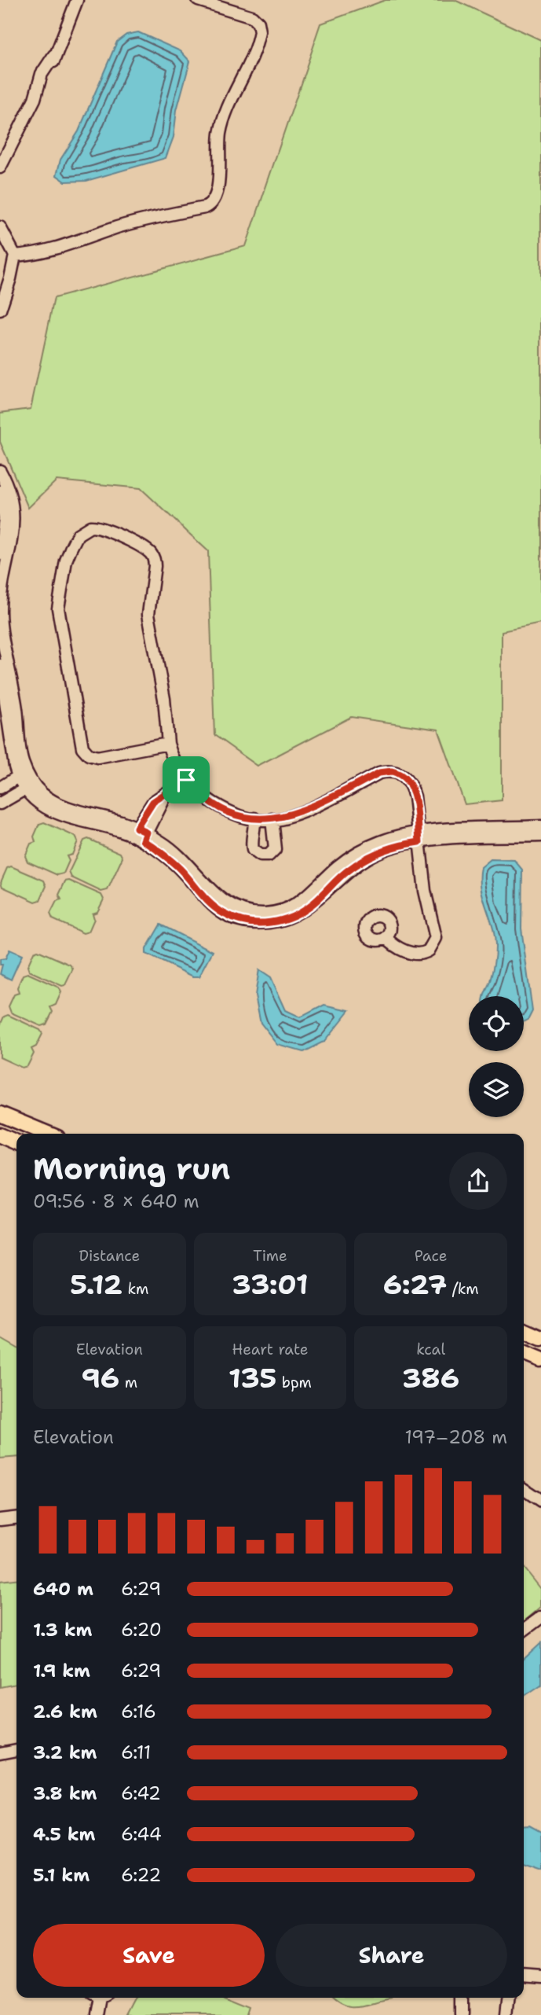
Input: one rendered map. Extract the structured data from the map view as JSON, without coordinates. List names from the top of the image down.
{
  "page": {
    "heading": ["Morning run", "09:56 · 8 × 640 m"],
    "stats": [
      ["Distance", "5.12 km"],
      ["Time", "33:01"],
      ["Pace", "6:27 /km"],
      ["Elevation", "96 m"],
      ["Heart rate", "135 bpm"],
      ["kcal", "386"]
    ],
    "chart": ["Elevation", "197–208 m"],
    "list": [
      {
        "name": "640 m",
        "note": "6:29"
      },
      {
        "name": "1.3 km",
        "note": "6:20"
      },
      {
        "name": "1.9 km",
        "note": "6:29"
      },
      {
        "name": "2.6 km",
        "note": "6:16"
      },
      {
        "name": "3.2 km",
        "note": "6:11"
      },
      {
        "name": "3.8 km",
        "note": "6:42"
      },
      {
        "name": "4.5 km",
        "note": "6:44"
      },
      {
        "name": "5.1 km",
        "note": "6:22"
      }
    ],
    "buttons": ["Save", "Share"]
  }
}
